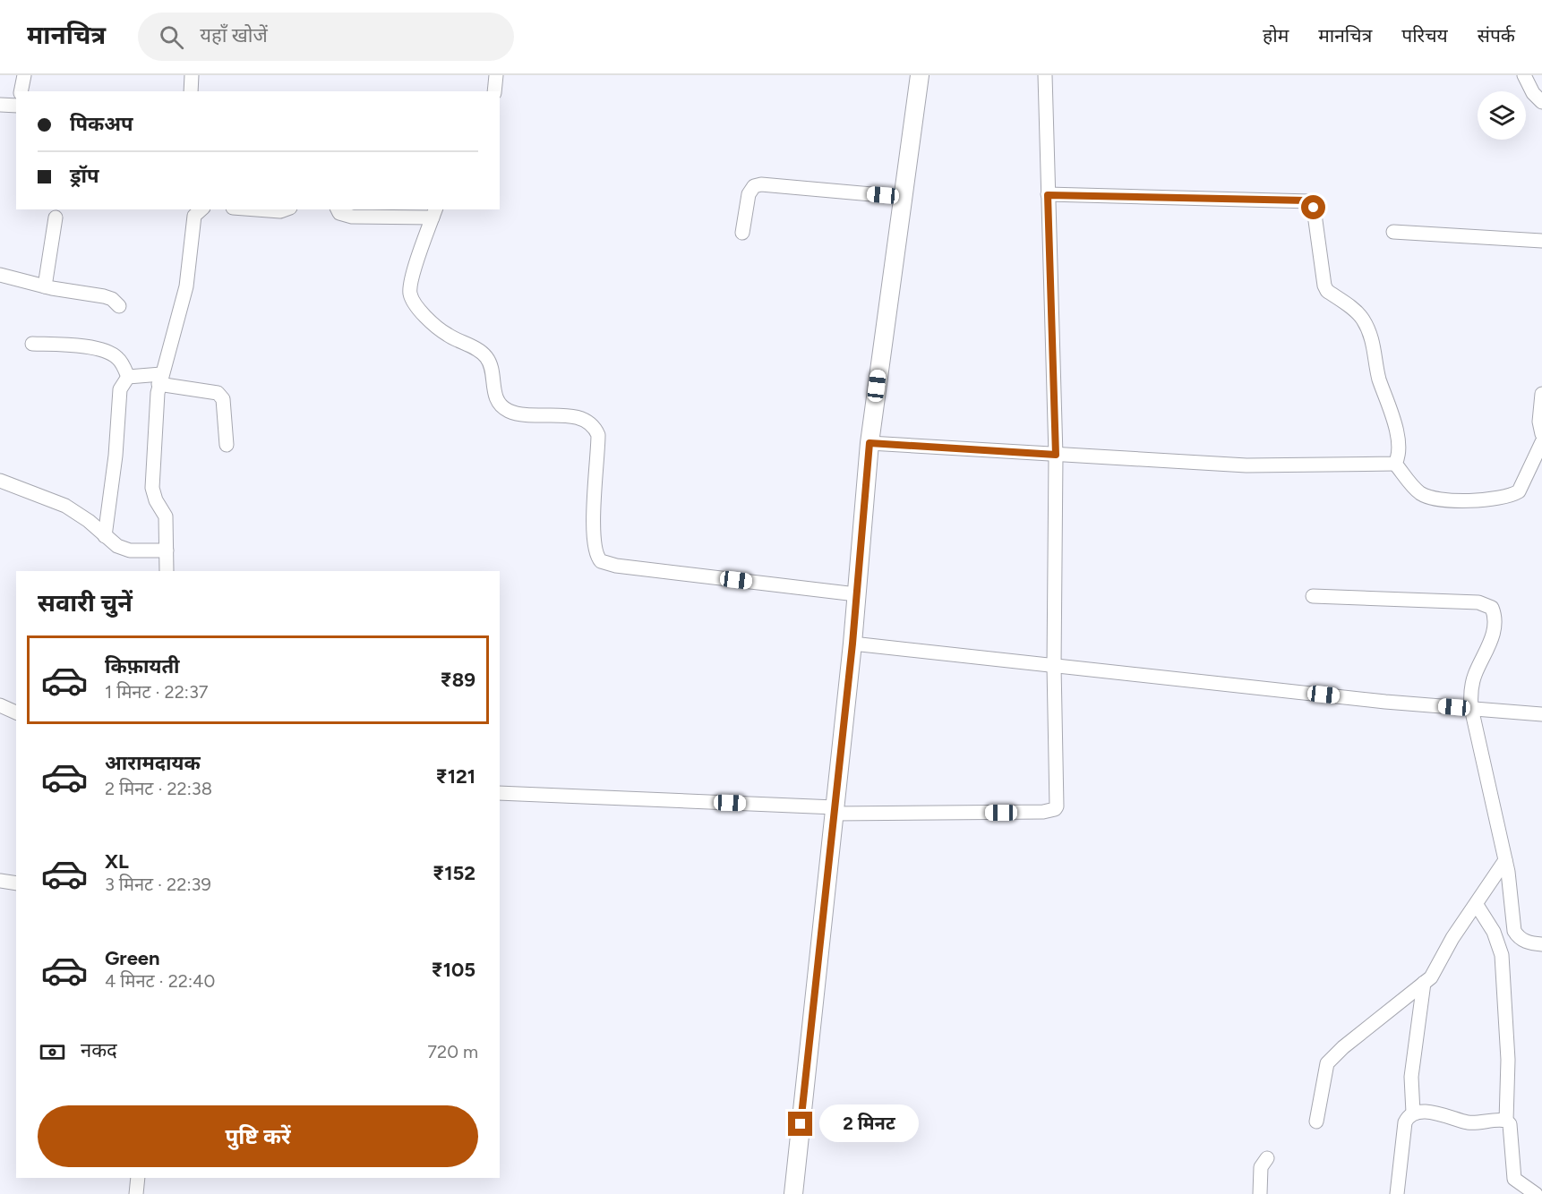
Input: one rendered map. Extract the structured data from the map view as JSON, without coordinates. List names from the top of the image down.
{
  "page": {
    "header": "मानचित्र",
    "search": "यहाँ खोजें",
    "nav": [
      "होम",
      "मानचित्र",
      "परिचय",
      "संपर्क"
    ],
    "banner": ["पिकअप", "ड्रॉप"],
    "heading": "सवारी चुनें",
    "list": [
      {
        "name": "किफ़ायती",
        "note": "1 मिनट · 22:37",
        "value": "₹89"
      },
      {
        "name": "आरामदायक",
        "note": "2 मिनट · 22:38",
        "value": "₹121"
      },
      {
        "name": "XL",
        "note": "3 मिनट · 22:39",
        "value": "₹152"
      },
      {
        "name": "Green",
        "note": "4 मिनट · 22:40",
        "value": "₹105"
      }
    ],
    "pay": ["नकद", "720 m"],
    "buttons": "पुष्टि करें",
    "bubble": "2 मिनट"
  }
}
